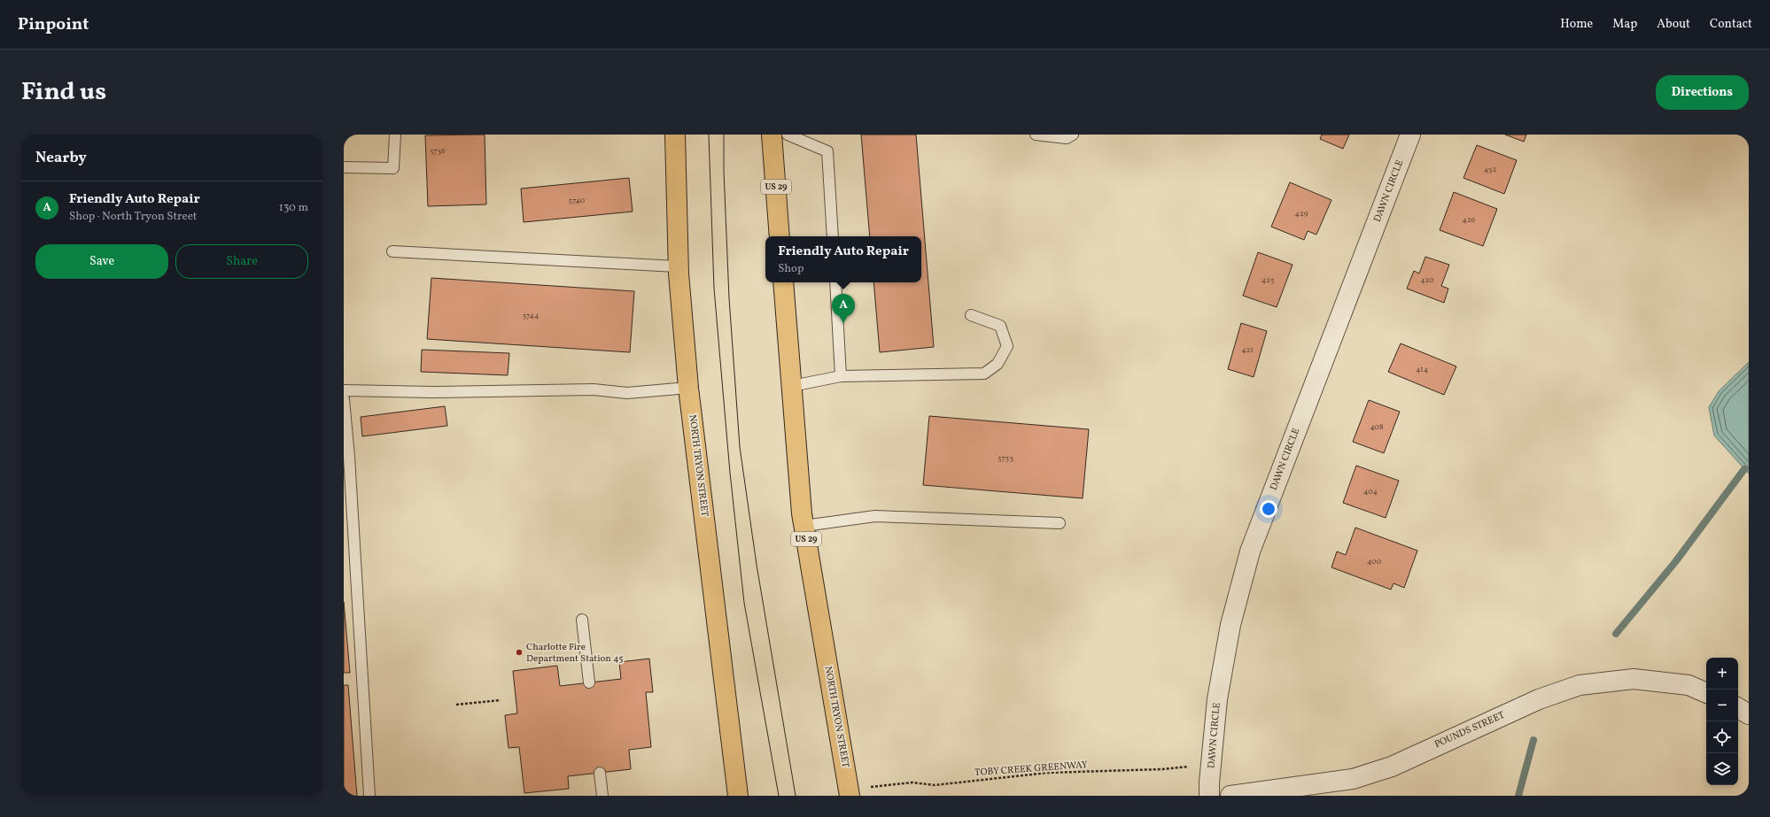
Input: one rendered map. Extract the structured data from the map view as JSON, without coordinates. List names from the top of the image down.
{
  "streets": {
    "main road": ["US 29", "NORTH TRYON STREET"],
    "street": ["DAWN CIRCLE", "POUNDS STREET"],
    "path": ["TOBY CREEK GREENWAY"]
  },
  "places": ["Charlotte Fire Department Station 45"],
  "house_numbers": [
    "5736",
    "432",
    "5740",
    "429",
    "426",
    "425",
    "420",
    "5744",
    "421",
    "414",
    "408",
    "5753",
    "404",
    "400"
  ],
  "page": {
    "header": "Pinpoint",
    "nav": [
      "Home",
      "Map",
      "About",
      "Contact"
    ],
    "title": "Find us",
    "buttons": [
      "Directions",
      ["Save", "Share"]
    ],
    "heading": "Nearby",
    "list": [
      {
        "mark": "A",
        "name": "Friendly Auto Repair",
        "note": "Shop · North Tryon Street",
        "value": "130 m"
      }
    ],
    "popup": ["Friendly Auto Repair", "Shop"],
    "pins": "A",
    "map_buttons": ["+", "−"]
  }
}
